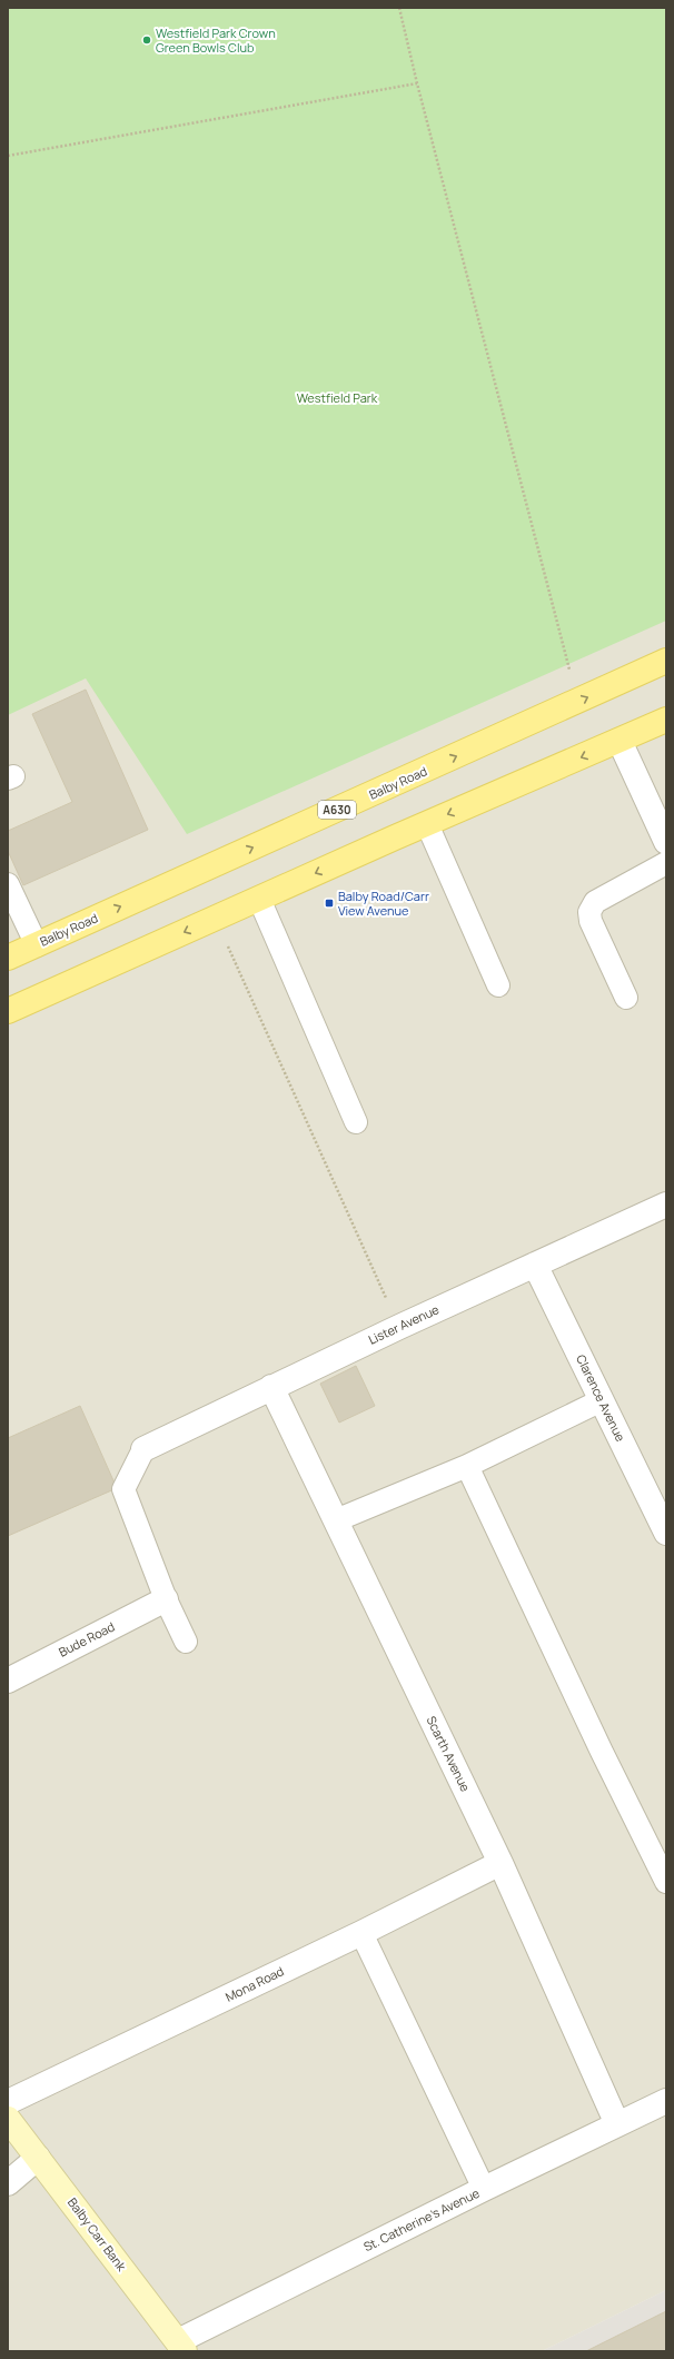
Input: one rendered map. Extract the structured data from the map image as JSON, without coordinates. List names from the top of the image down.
{
  "streets": {
    "main road": ["Balby Road", "A630"],
    "street": [
      "Lister Avenue",
      "Clarence Avenue",
      "Bude Road",
      "Scarth Avenue",
      "Mona Road",
      "St. Catherine's Avenue",
      "Balby Carr Bank"
    ]
  },
  "crossings": [
    ["Lister Avenue", "Clarence Avenue"],
    ["Lister Avenue", "Scarth Avenue"],
    ["Scarth Avenue", "Mona Road"],
    ["Scarth Avenue", "St. Catherine's Avenue"],
    ["St. Catherine's Avenue", "Balby Carr Bank"]
  ],
  "parks": ["Westfield Park"],
  "places": {
    "other": ["Westfield Park Crown Green Bowls Club"],
    "transit": ["Balby Road/Carr View Avenue"]
  }
}
